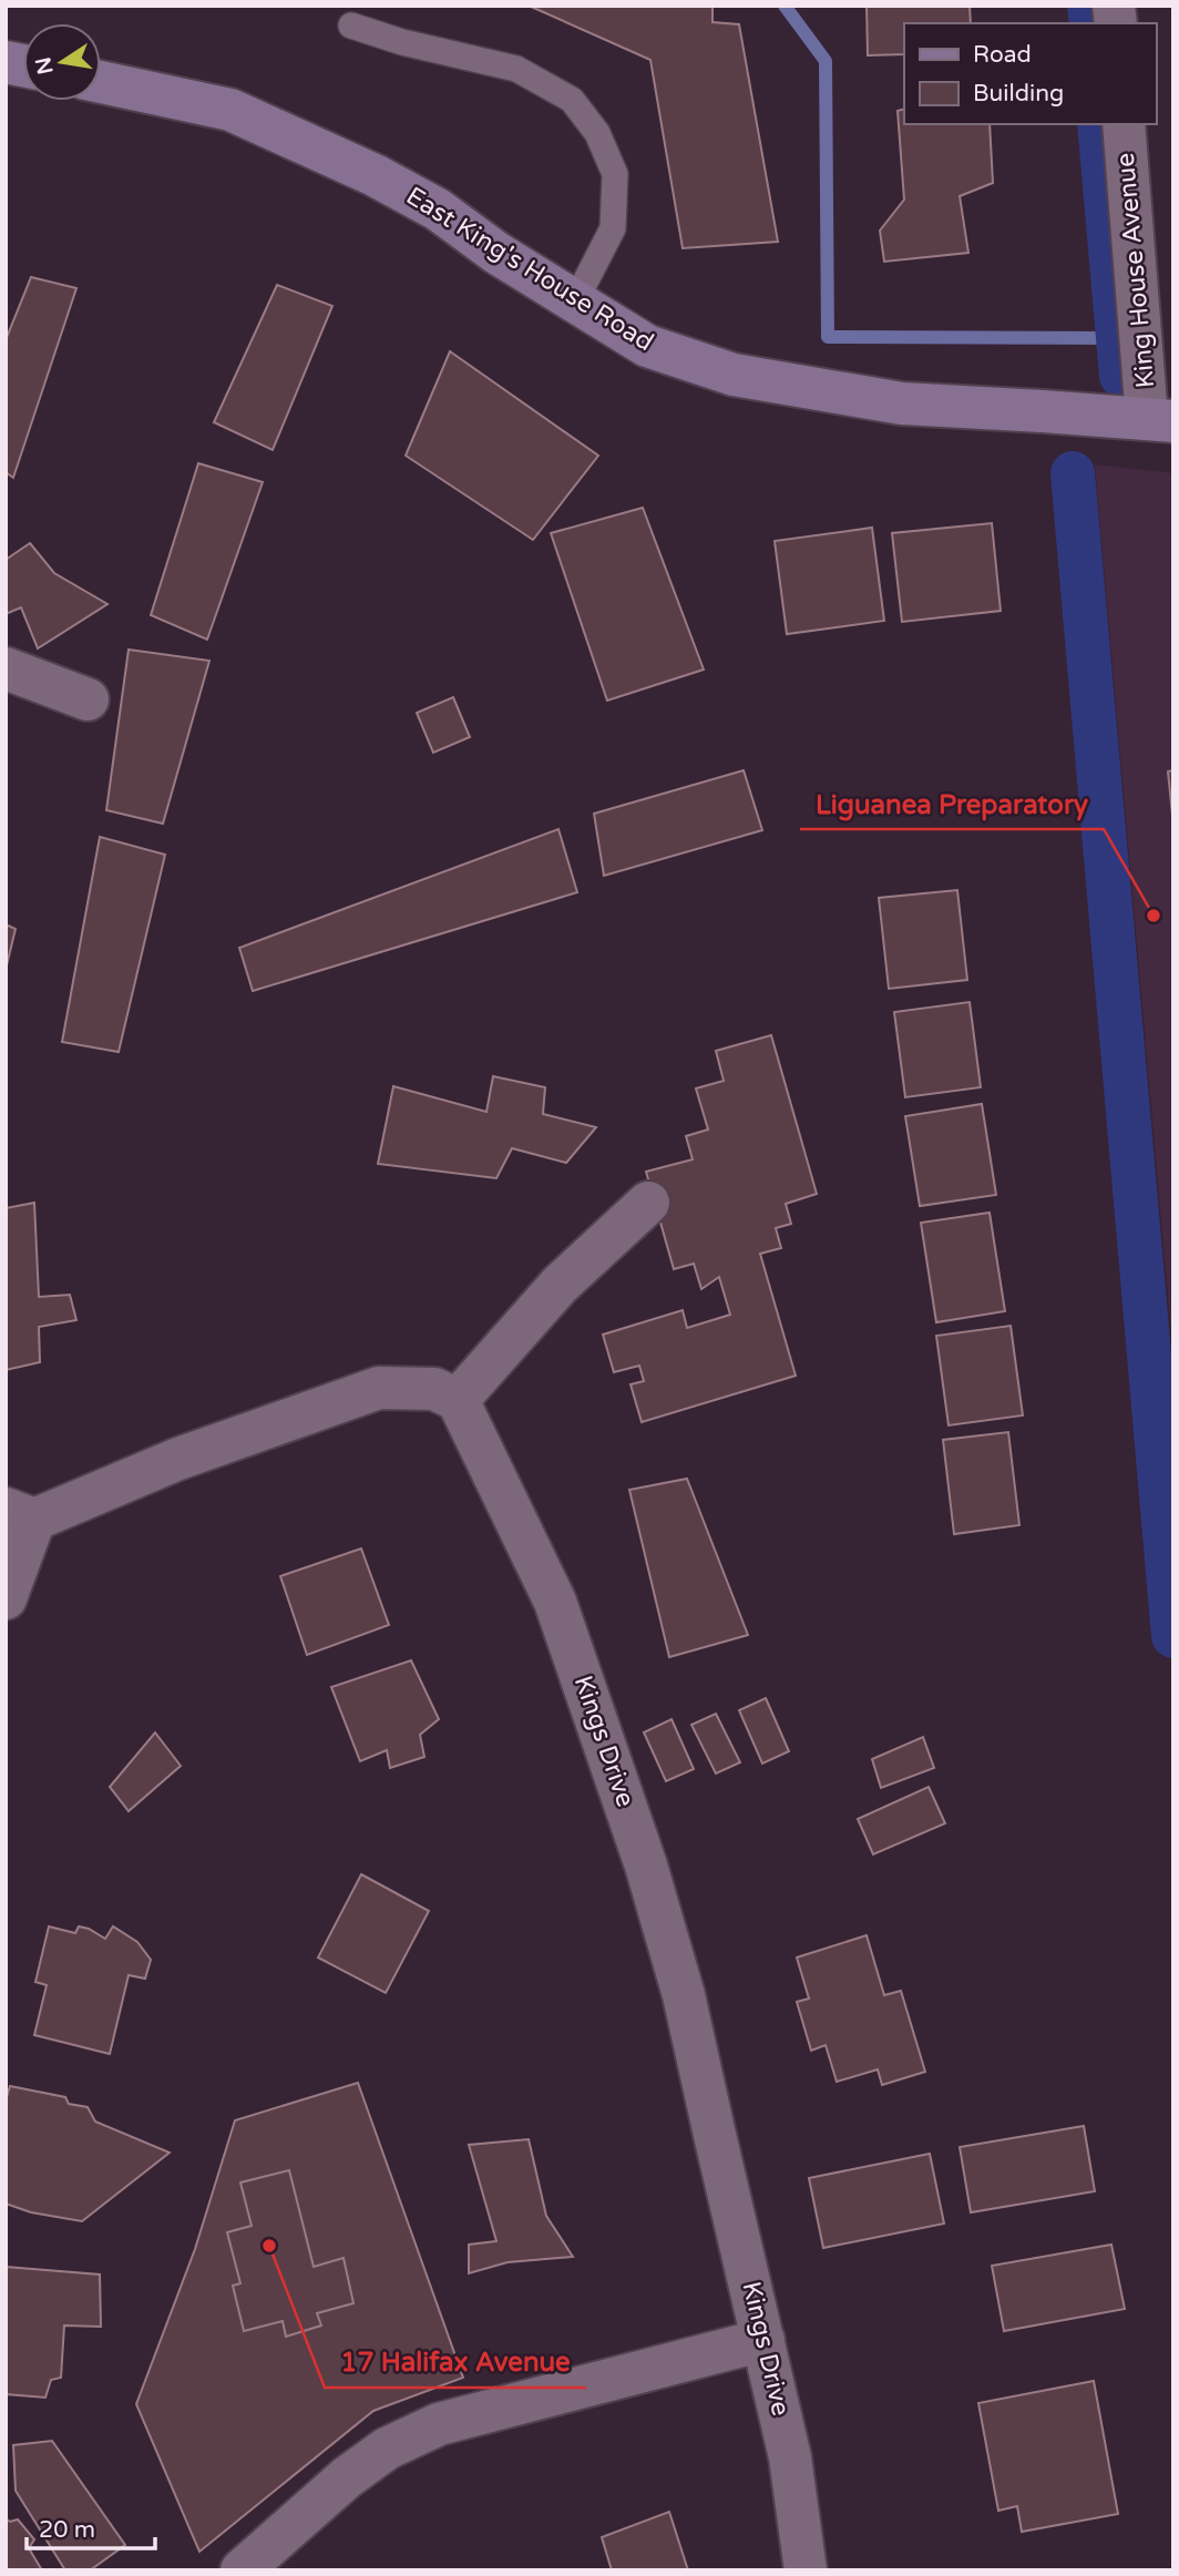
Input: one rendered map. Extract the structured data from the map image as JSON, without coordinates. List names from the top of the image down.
{
  "streets": {
    "main road": ["East King's House Road"],
    "street": ["King House Avenue", "Kings Drive"]
  },
  "crossings": [
    ["East King's House Road", "King House Avenue"]
  ],
  "places": ["Liguanea Preparatory", "17 Halifax Avenue"],
  "legend": ["Road", "Building"],
  "scale_bar": "20 m",
  "north": "left"
}
